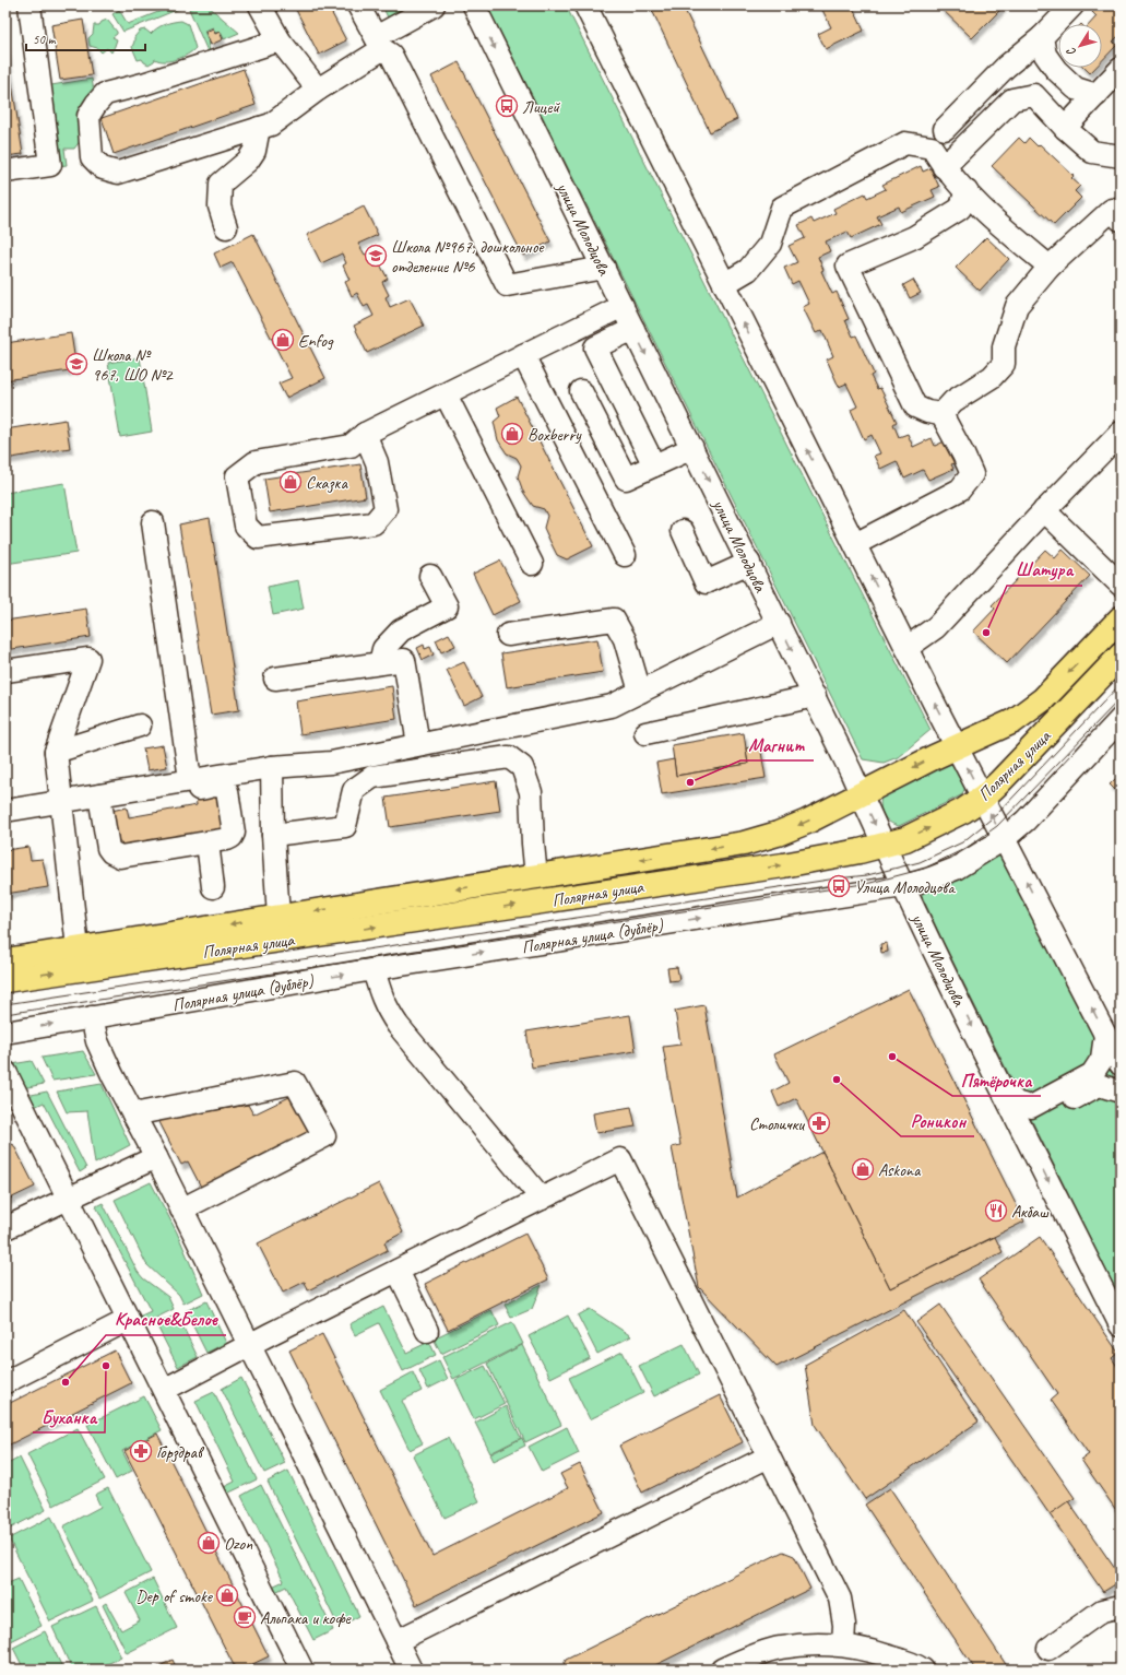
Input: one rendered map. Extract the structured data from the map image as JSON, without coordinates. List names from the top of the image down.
{
  "streets": {
    "main road": ["Полярная улица"],
    "street": ["улица Молодцова", "Полярная улица (дублёр)"]
  },
  "crossings": [
    ["улица Молодцова", "Полярная улица"],
    ["улица Молодцова", "Полярная улица (дублёр)"]
  ],
  "one_way": ["Полярная улица (дублёр)"],
  "places": {
    "bus stop": ["Лицей", "Улица Молодцова"],
    "school or university": ["Школа №967, дошкольное отделение №6", "Школа № 967, ШО №2"],
    "shop": [
      "Enfog",
      "Boxberry",
      "Сказка",
      "Askona",
      "Ozon",
      "Dep of smoke"
    ],
    "other": [
      "Шатура",
      "Магнит",
      "Пятёрочка",
      "Роникон",
      "Буханка",
      "Красное&Белое"
    ],
    "pharmacy": ["Столички", "Горздрав"],
    "restaurant": ["Акбаш"],
    "cafe": ["Альпака и кофе"]
  },
  "scale_bar": "50 m",
  "north": "bottom left"
}
